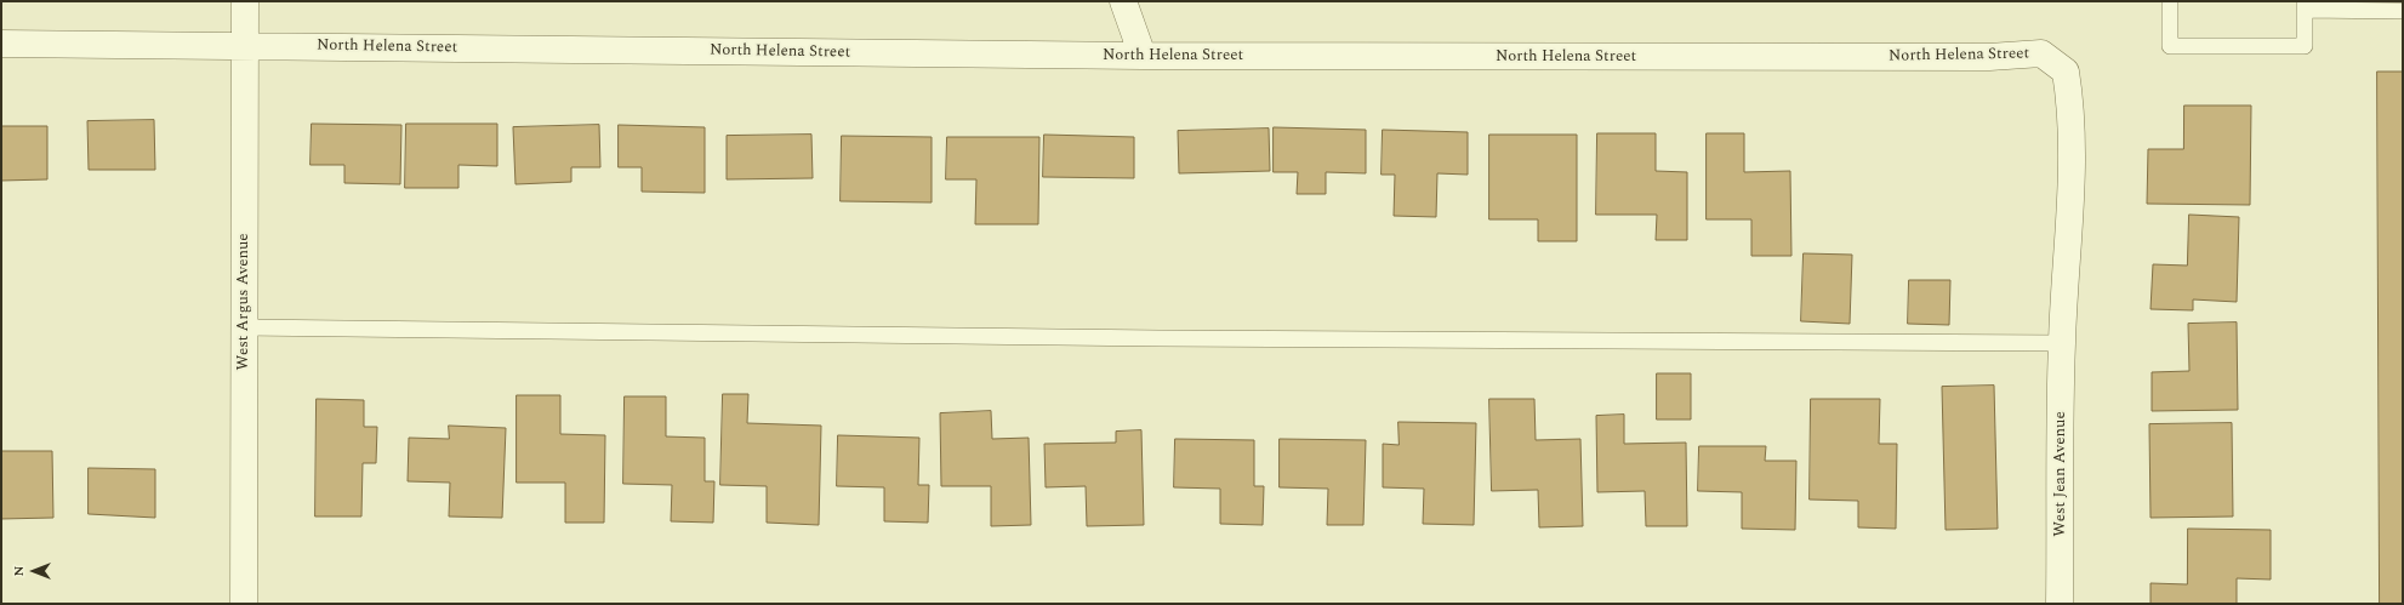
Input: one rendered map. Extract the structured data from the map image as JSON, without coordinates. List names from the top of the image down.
{
  "streets": {
    "street": ["North Helena Street", "West Argus Avenue", "West Jean Avenue"]
  },
  "crossings": [
    ["North Helena Street", "West Argus Avenue"],
    ["North Helena Street", "West Jean Avenue"]
  ],
  "north": "left"
}
